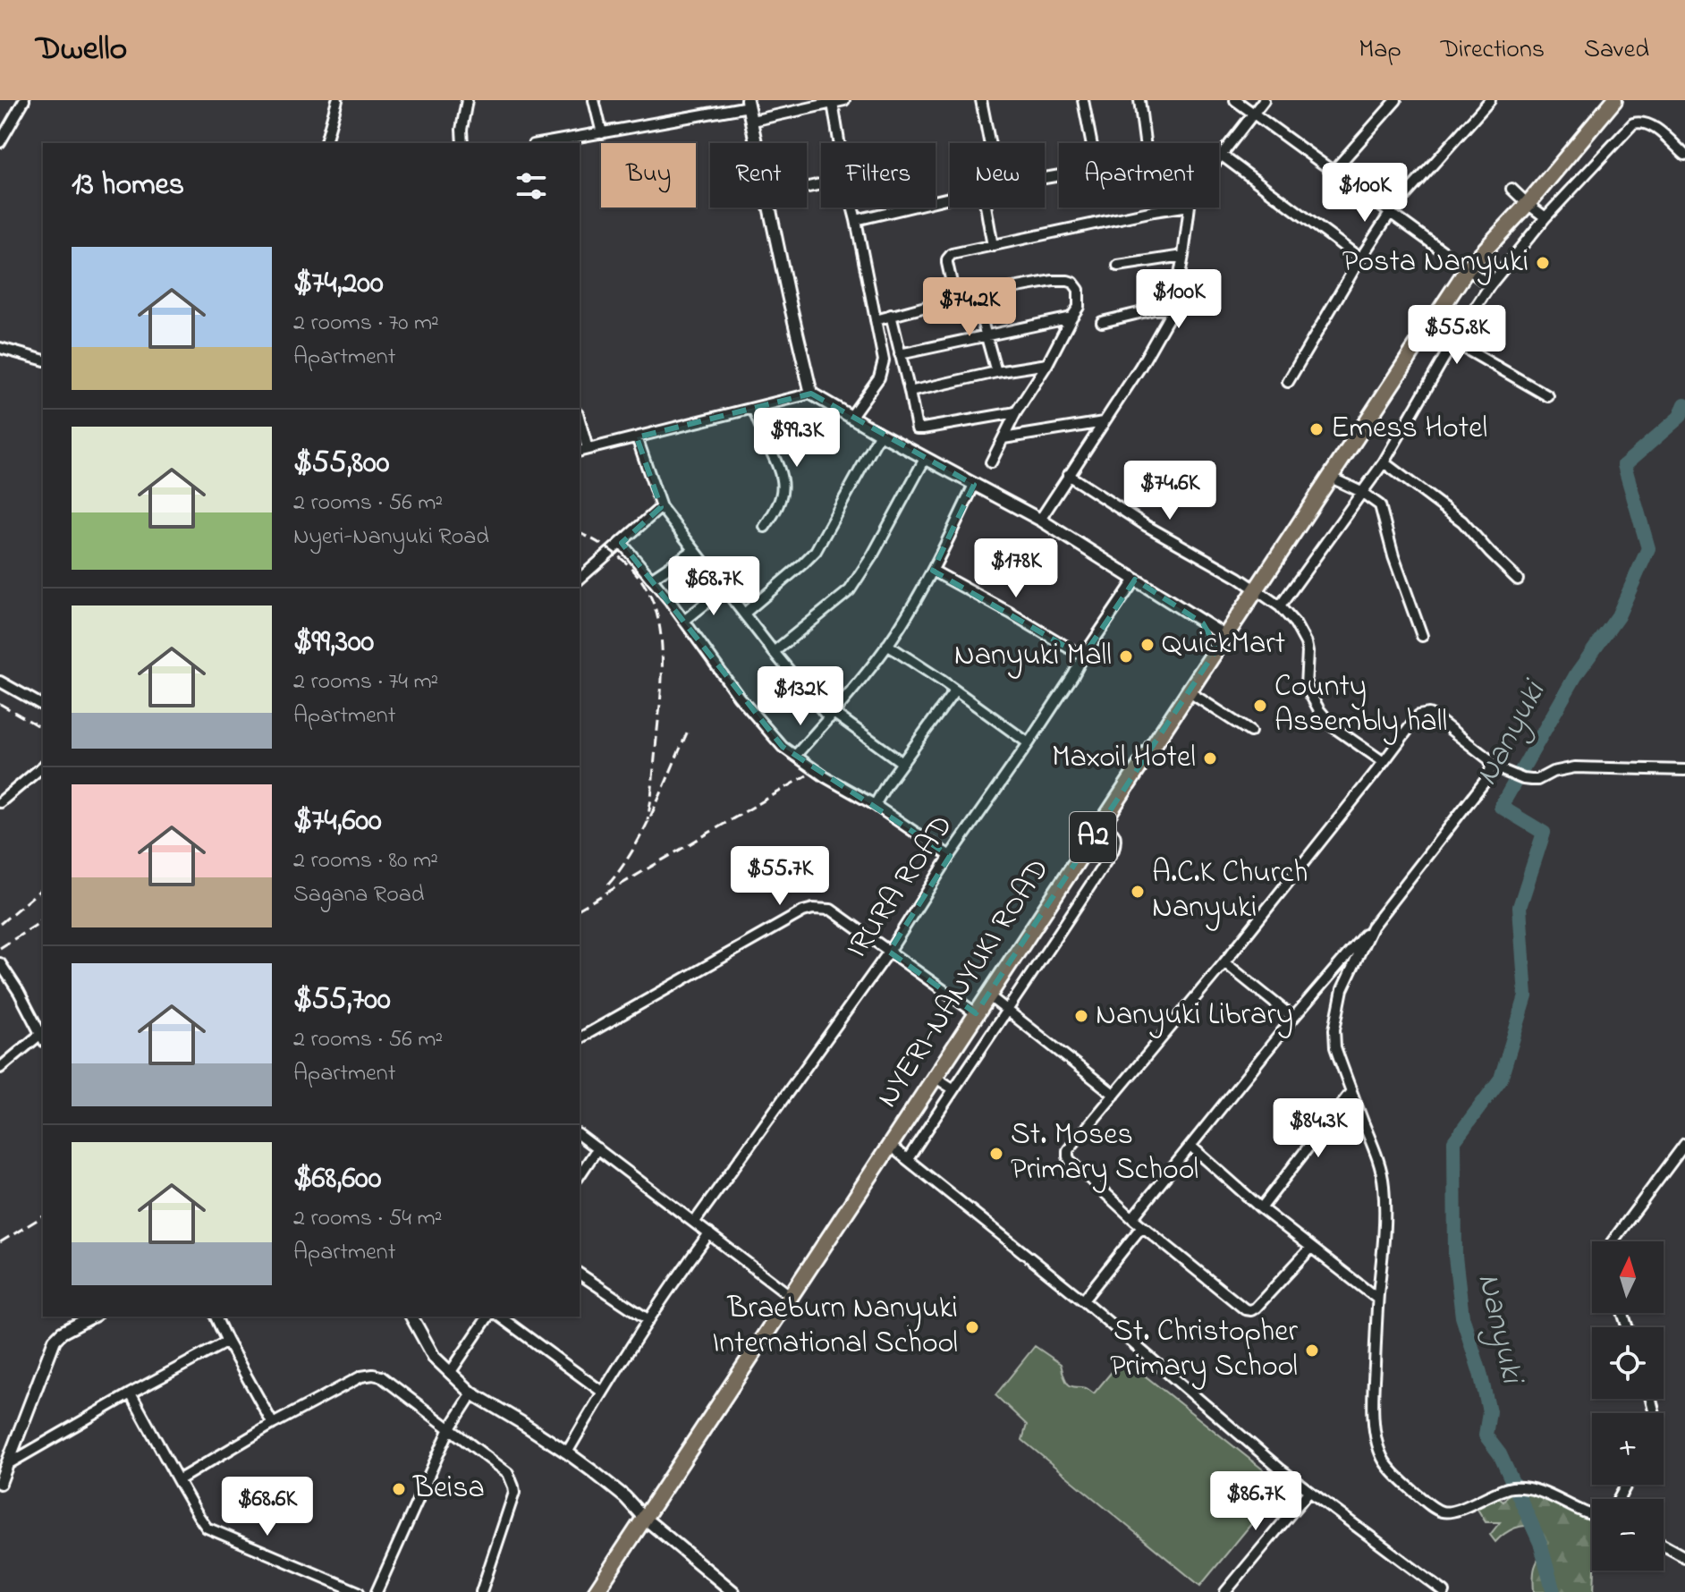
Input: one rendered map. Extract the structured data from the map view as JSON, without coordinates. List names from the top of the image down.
{
  "streets": {
    "highway": ["A2", "NYERI-NANYUKI ROAD"],
    "street": ["IRURA ROAD"]
  },
  "water": ["Nanyuki"],
  "places": [
    "Posta Nanyuki",
    "Emess Hotel",
    "QuickMart",
    "Nanyuki Mall",
    "County Assembly hall",
    "Maxoil Hotel",
    "A.C.K Church Nanyuki",
    "Nanyuki Library",
    "St. Moses Primary School",
    "Braeburn Nanyuki International School",
    "St. Christopher Primary School",
    "Beisa"
  ],
  "north": "top",
  "page": {
    "header": "Dwello",
    "nav": ["Map", "Directions", "Saved"],
    "chip": [
      "Buy",
      "Rent",
      "Filters",
      "New",
      "Apartment"
    ],
    "heading": "13 homes",
    "price": [
      "$100K",
      "$100K",
      "$74.2K",
      "$55.8K",
      "$99.3K",
      "$74.6K",
      "$178K",
      "$68.7K",
      "$132K",
      "$55.7K",
      "$84.3K",
      "$86.7K",
      "$68.6K"
    ],
    "list": [
      {
        "name": "$74,200",
        "note": "2 rooms · 70 m² · Apartment"
      },
      {
        "name": "$55,800",
        "note": "2 rooms · 56 m² · Nyeri-Nanyuki Road"
      },
      {
        "name": "$99,300",
        "note": "2 rooms · 74 m² · Apartment"
      },
      {
        "name": "$74,600",
        "note": "2 rooms · 80 m² · Sagana Road"
      },
      {
        "name": "$55,700",
        "note": "2 rooms · 56 m² · Apartment"
      },
      {
        "name": "$68,600",
        "note": "2 rooms · 54 m² · Apartment"
      }
    ],
    "map_buttons": ["+", "−"]
  }
}
